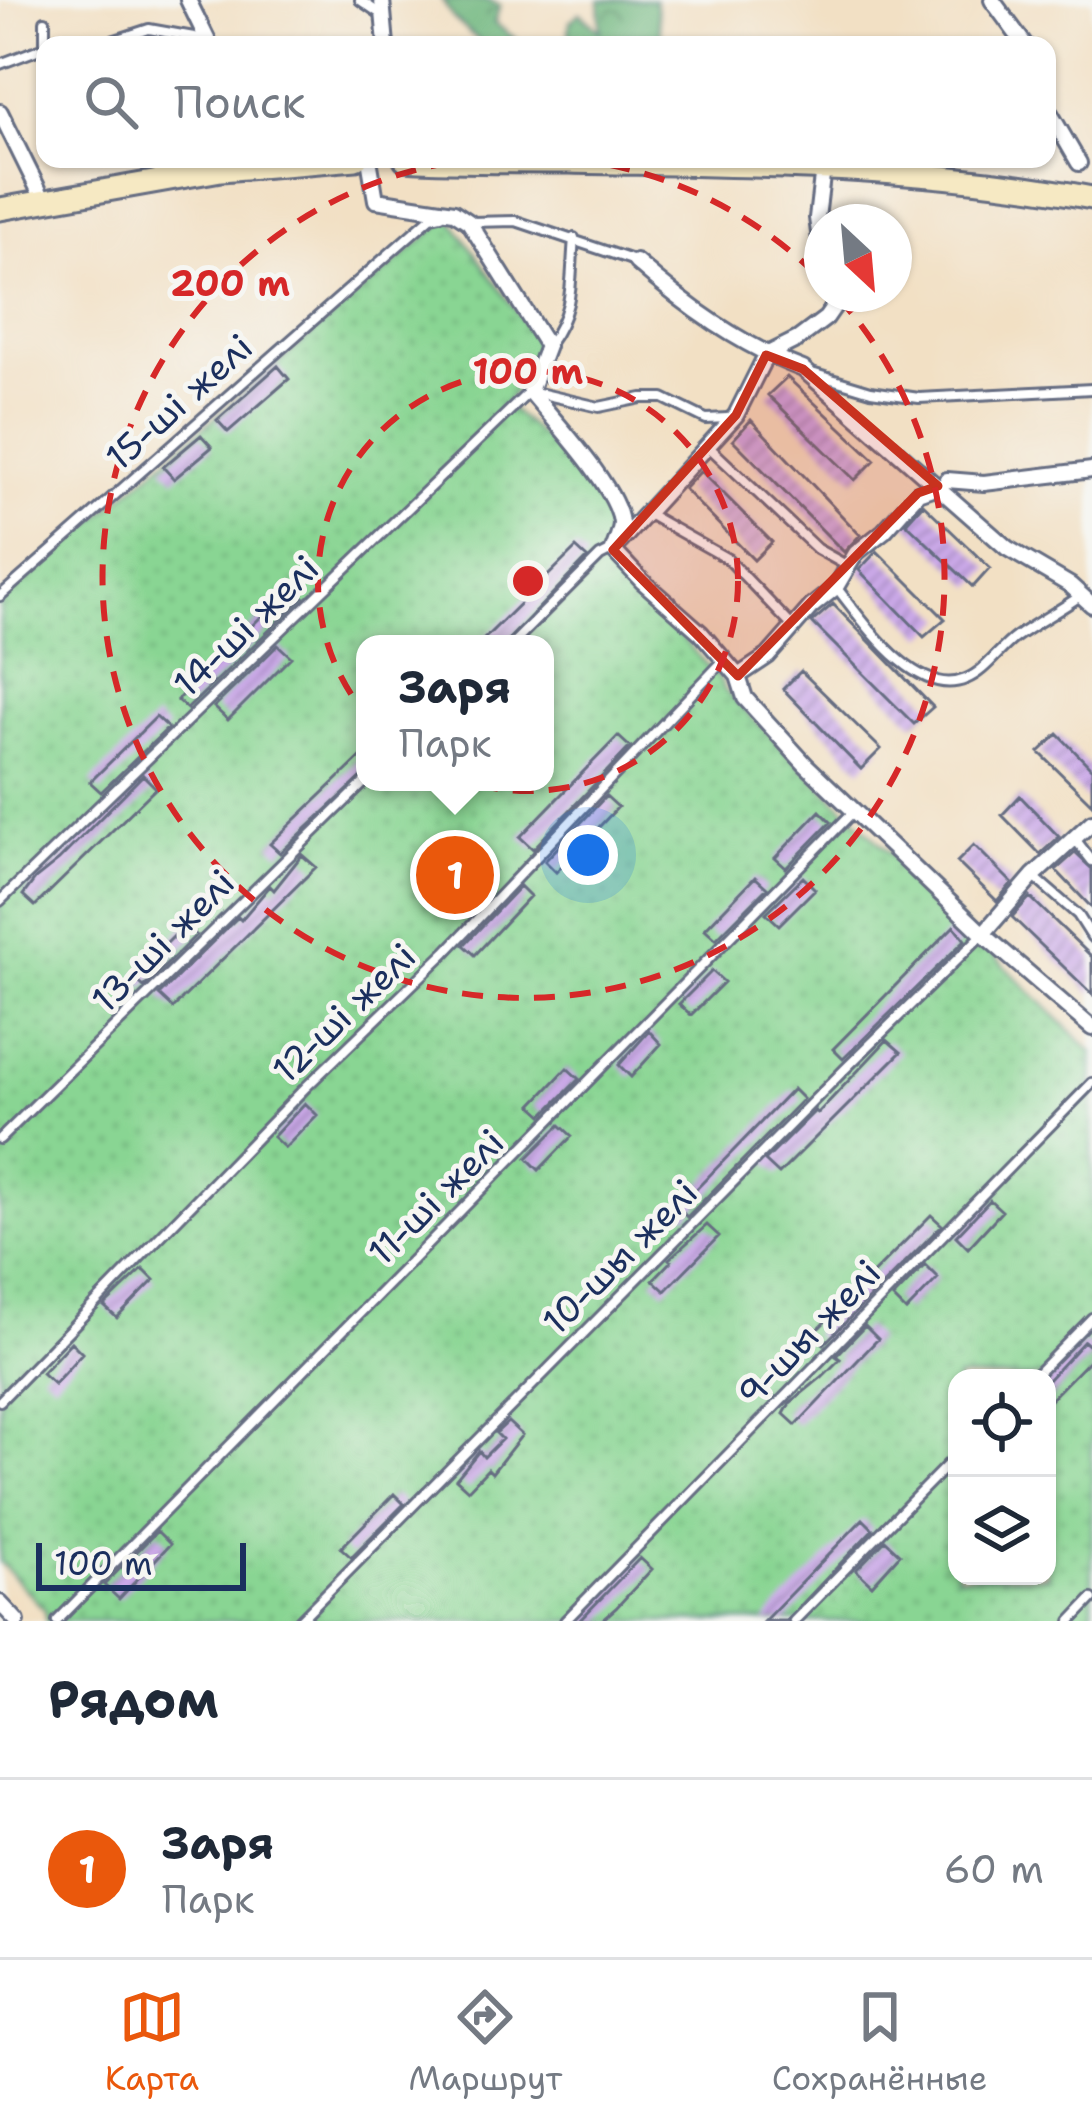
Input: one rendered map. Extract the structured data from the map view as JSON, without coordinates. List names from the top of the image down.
{
  "streets": {
    "lane": [
      "15-ші желі",
      "14-ші желі",
      "13-ші желі",
      "12-ші желі",
      "11-ші желі",
      "10-шы желі",
      "9-шы желі"
    ]
  },
  "scale_bar": "100 m",
  "north": "bottom right",
  "page": {
    "search": "Поиск",
    "popup": ["Заря", "Парк"],
    "pins": "1",
    "scale": "100 m",
    "heading": "Рядом",
    "list": [
      {
        "mark": "1",
        "name": "Заря",
        "note": "Парк",
        "value": "60 m"
      }
    ],
    "nav": ["Карта", "Маршрут", "Сохранённые"]
  },
  "rings": ["200 m", "100 m"]
}
